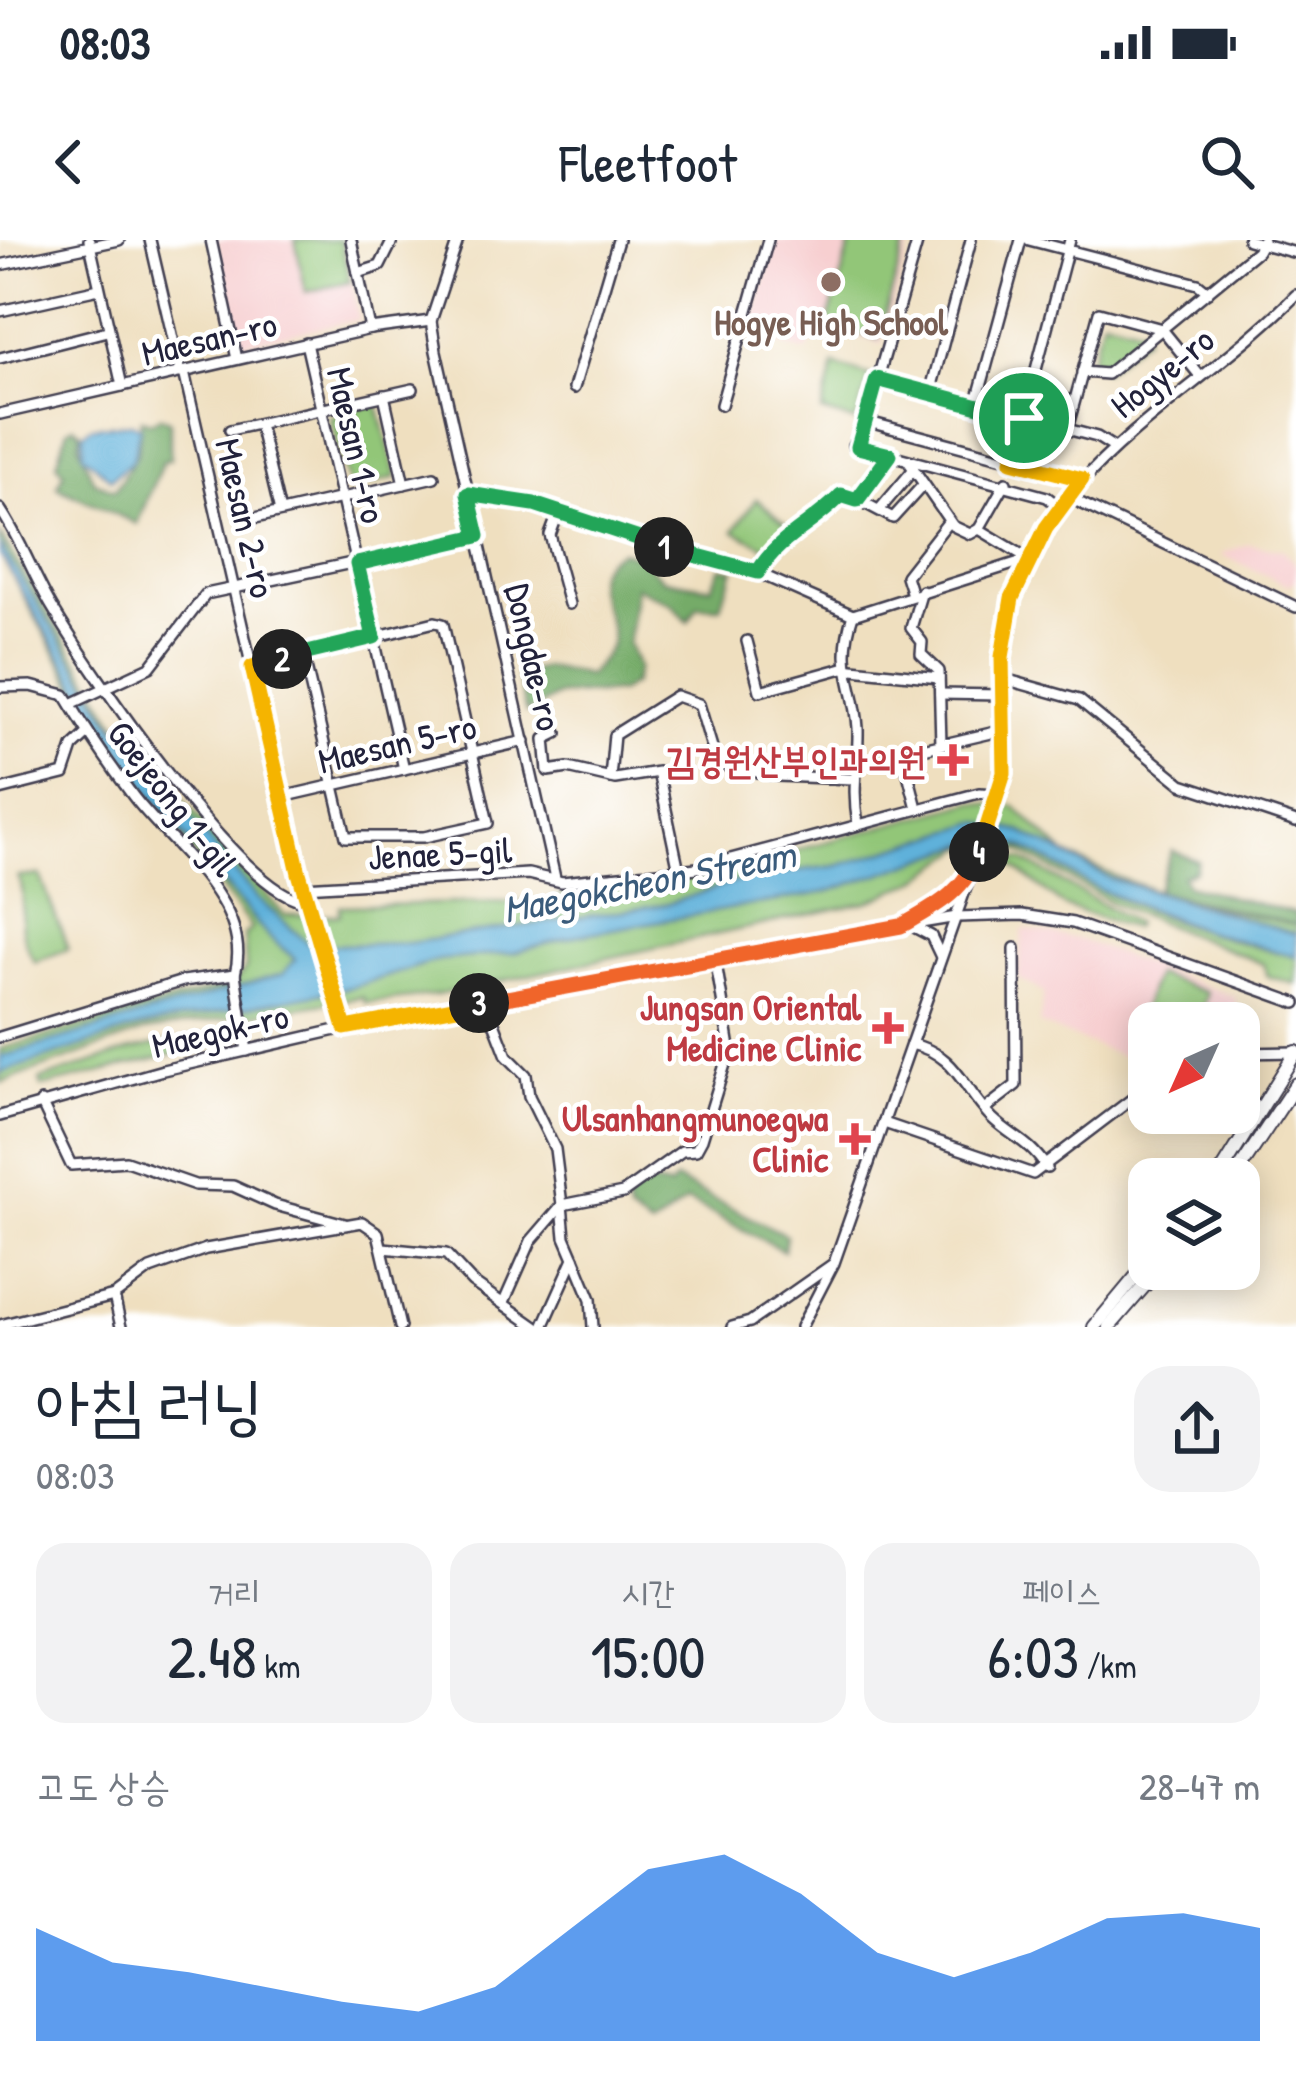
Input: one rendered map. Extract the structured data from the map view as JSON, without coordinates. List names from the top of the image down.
{
  "streets": {
    "street": [
      "Maesan-ro",
      "Hogye-ro",
      "Maesan 1-ro",
      "Maesan 2-ro",
      "Dongdae-ro",
      "Maesan 5-ro",
      "Goejeong 1-gil",
      "Jenae 5-gil",
      "Maegok-ro"
    ]
  },
  "crossings": [
    ["Maesan-ro", "Maesan 1-ro"],
    ["Maesan-ro", "Maesan 2-ro"],
    ["Maesan-ro", "Dongdae-ro"],
    ["Hogye-ro", "Jenae 5-gil"],
    ["Maesan 1-ro", "Maesan 5-ro"],
    ["Maesan 2-ro", "Maesan 5-ro"],
    ["Maesan 2-ro", "Jenae 5-gil"],
    ["Maesan 2-ro", "Maegok-ro"],
    ["Dongdae-ro", "Maesan 5-ro"],
    ["Dongdae-ro", "Jenae 5-gil"],
    ["Goejeong 1-gil", "Maegok-ro"]
  ],
  "water": ["Maegokcheon Stream"],
  "places": {
    "other": ["Hogye High School"],
    "health": ["김경원산부인과의원", "Jungsan Oriental Medicine Clinic", "Ulsanhangmunoegwa Clinic"]
  },
  "north": "bottom left",
  "page": {
    "status": "08:03",
    "header": "Fleetfoot",
    "pins": [
      "1",
      "2",
      "4",
      "3"
    ],
    "heading": ["아침 러닝", "08:03"],
    "stats": [
      ["거리", "2.48 km"],
      ["시간", "15:00"],
      ["페이스", "6:03 /km"]
    ],
    "chart": ["고도 상승", "28–47 m"]
  }
}
